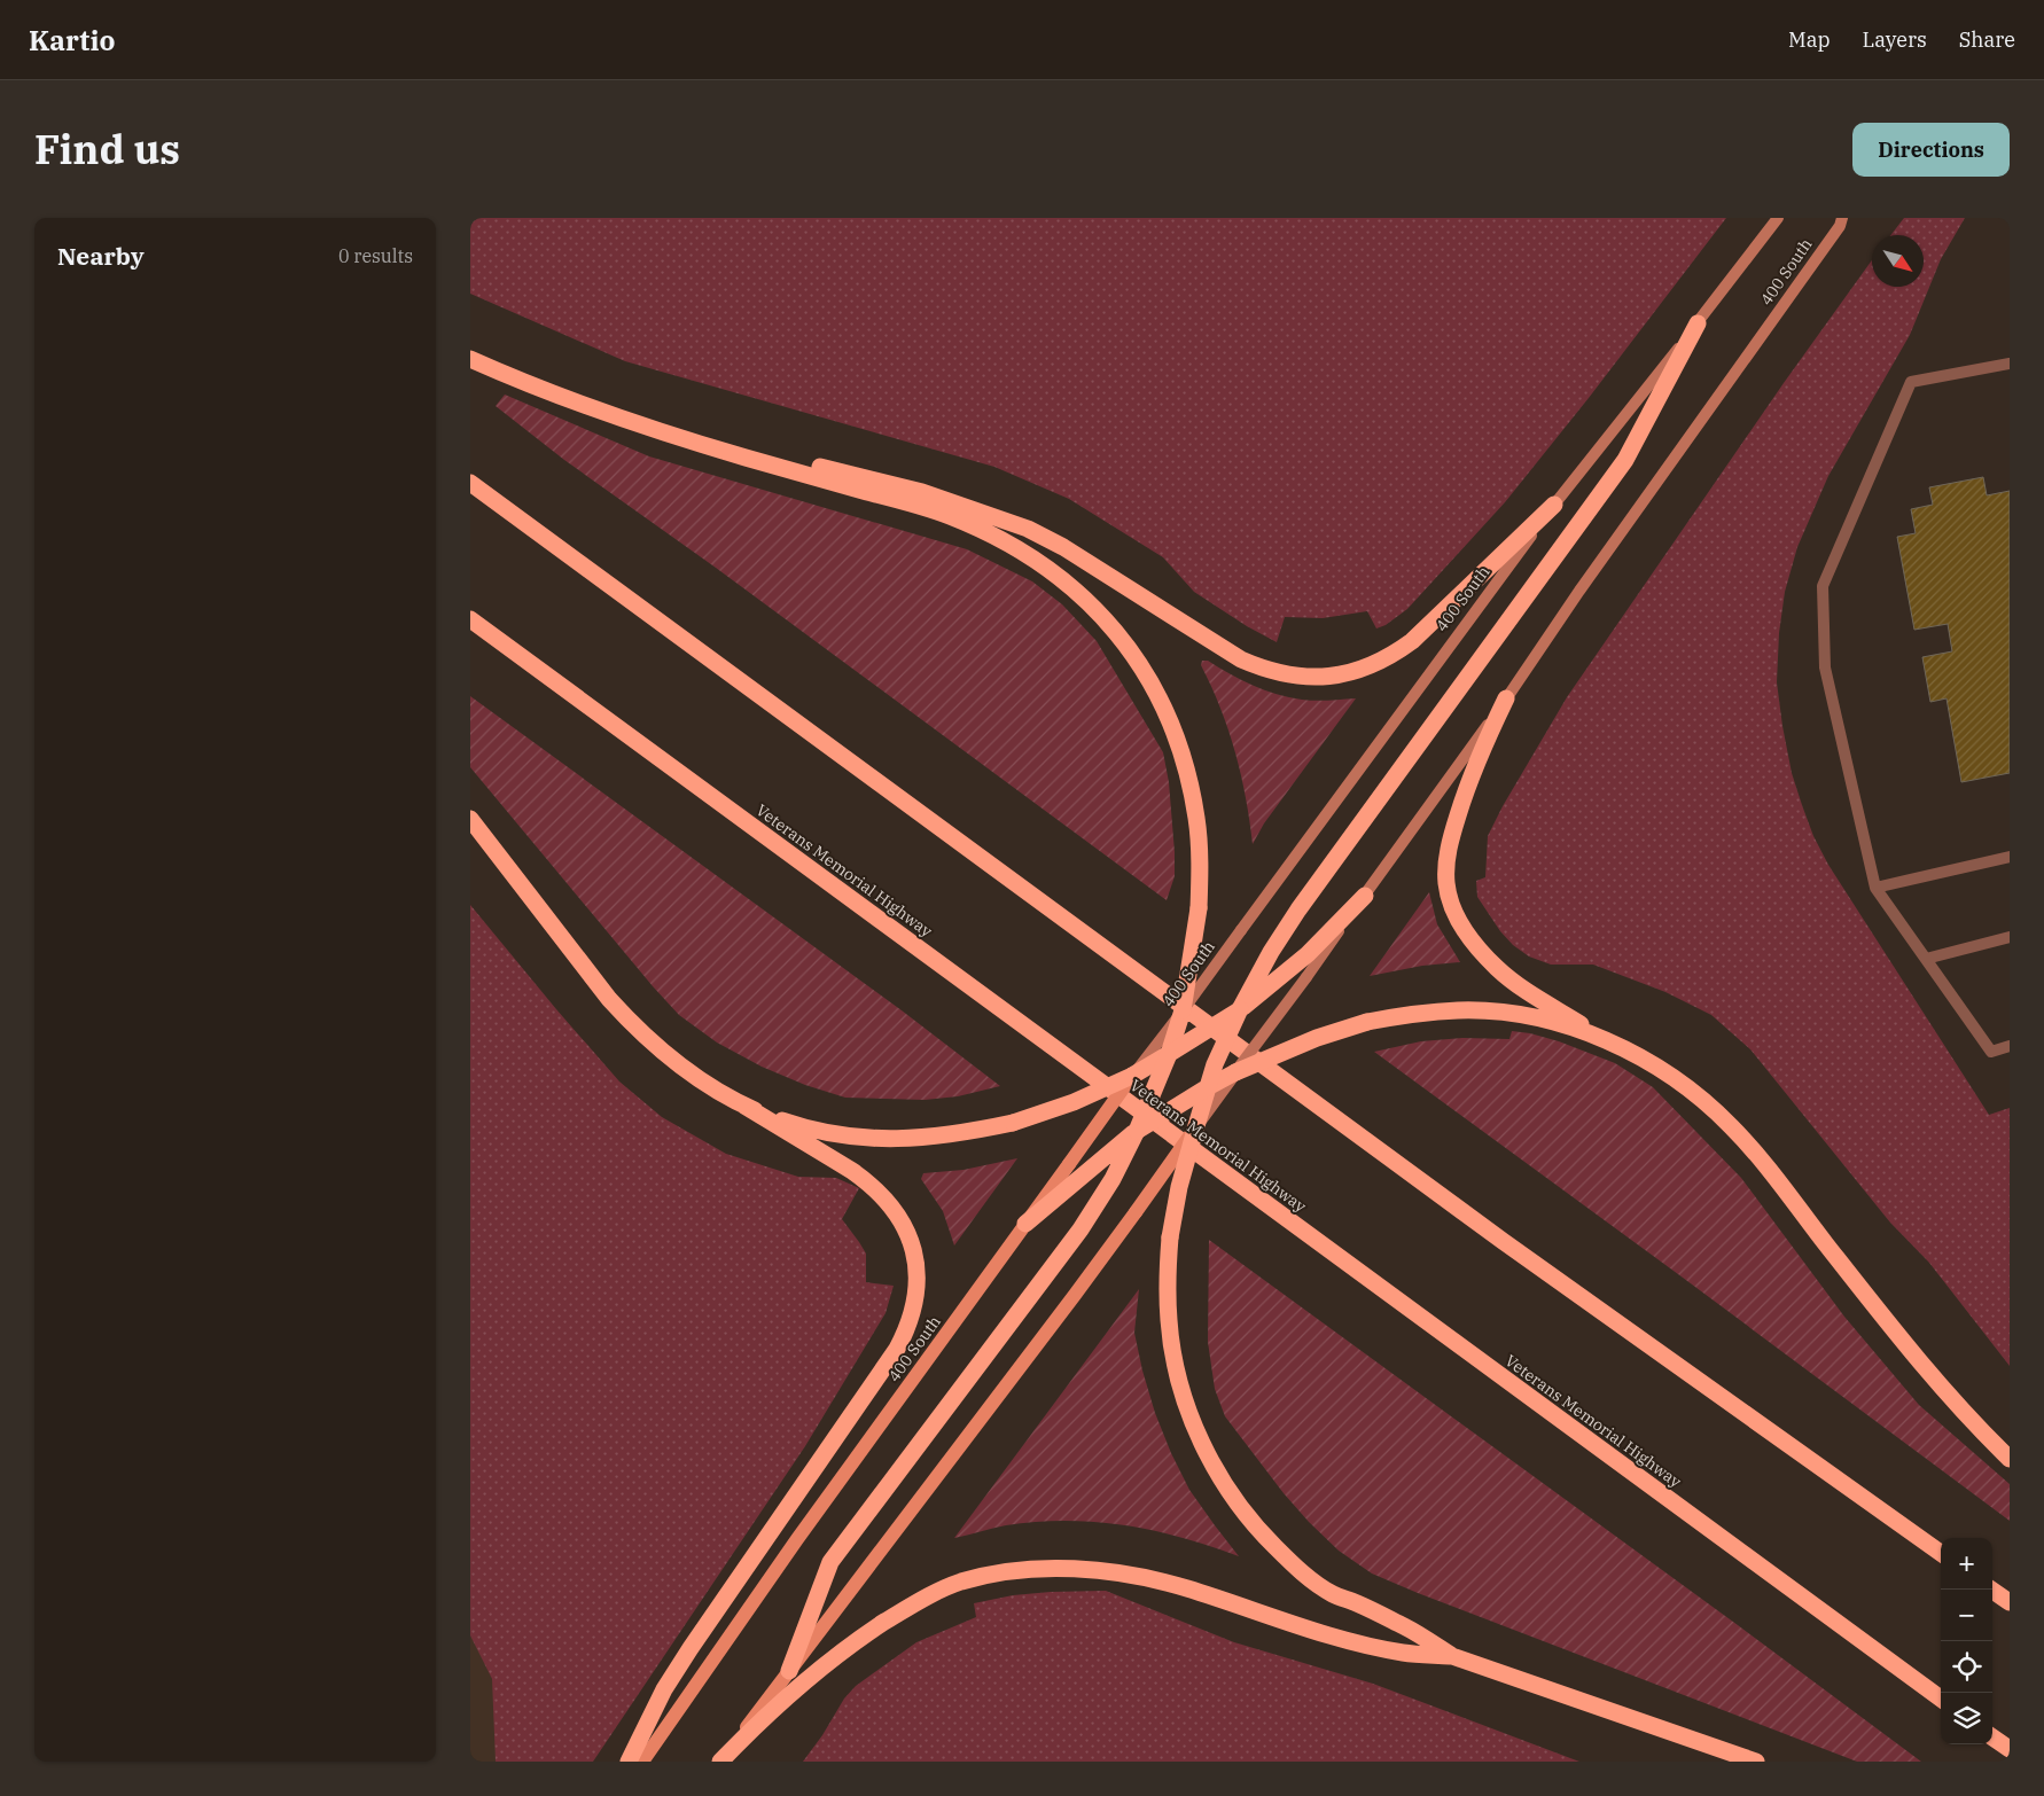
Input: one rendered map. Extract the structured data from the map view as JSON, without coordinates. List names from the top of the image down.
{
  "streets": {
    "highway": ["Veterans Memorial Highway"],
    "main road": ["400 South"]
  },
  "north": "bottom right",
  "page": {
    "header": "Kartio",
    "nav": ["Map", "Layers", "Share"],
    "title": "Find us",
    "buttons": "Directions",
    "heading": ["Nearby", "0 results"],
    "map_buttons": ["+", "−"]
  }
}
